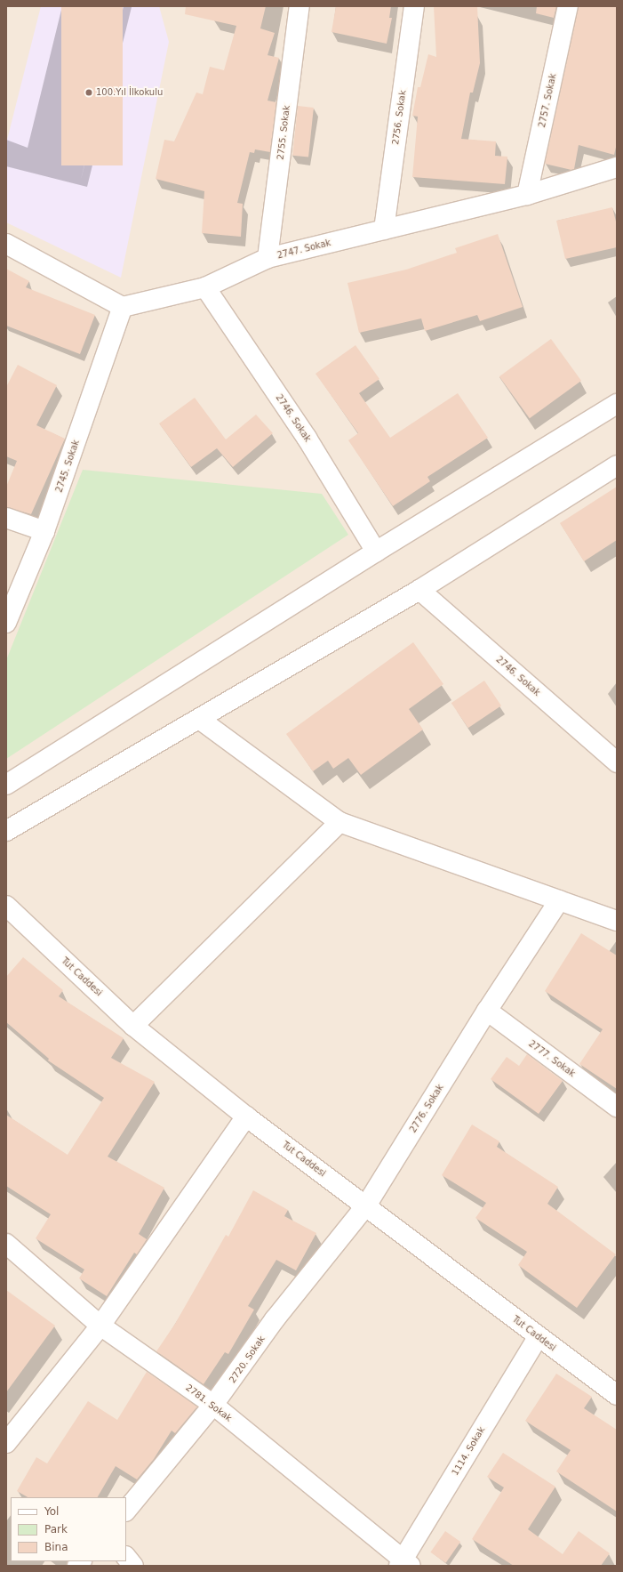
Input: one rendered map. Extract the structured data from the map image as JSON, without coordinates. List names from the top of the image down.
{
  "streets": {
    "street": [
      "2757. Sokak",
      "2756. Sokak",
      "2755. Sokak",
      "2747. Sokak",
      "2746. Sokak",
      "2745. Sokak",
      "Tut Caddesi",
      "2777. Sokak",
      "2776. Sokak",
      "2720. Sokak",
      "2781. Sokak",
      "1114. Sokak"
    ]
  },
  "crossings": [
    ["2757. Sokak", "2747. Sokak"],
    ["2756. Sokak", "2747. Sokak"],
    ["2755. Sokak", "2747. Sokak"],
    ["2747. Sokak", "2746. Sokak"],
    ["2747. Sokak", "2745. Sokak"],
    ["Tut Caddesi", "2776. Sokak"],
    ["Tut Caddesi", "2720. Sokak"],
    ["Tut Caddesi", "1114. Sokak"],
    ["2777. Sokak", "2776. Sokak"],
    ["2776. Sokak", "2720. Sokak"],
    ["2720. Sokak", "2781. Sokak"],
    ["2781. Sokak", "1114. Sokak"]
  ],
  "places": ["100.Yıl İlkokulu"],
  "legend": ["Yol", "Park", "Bina"]
}
